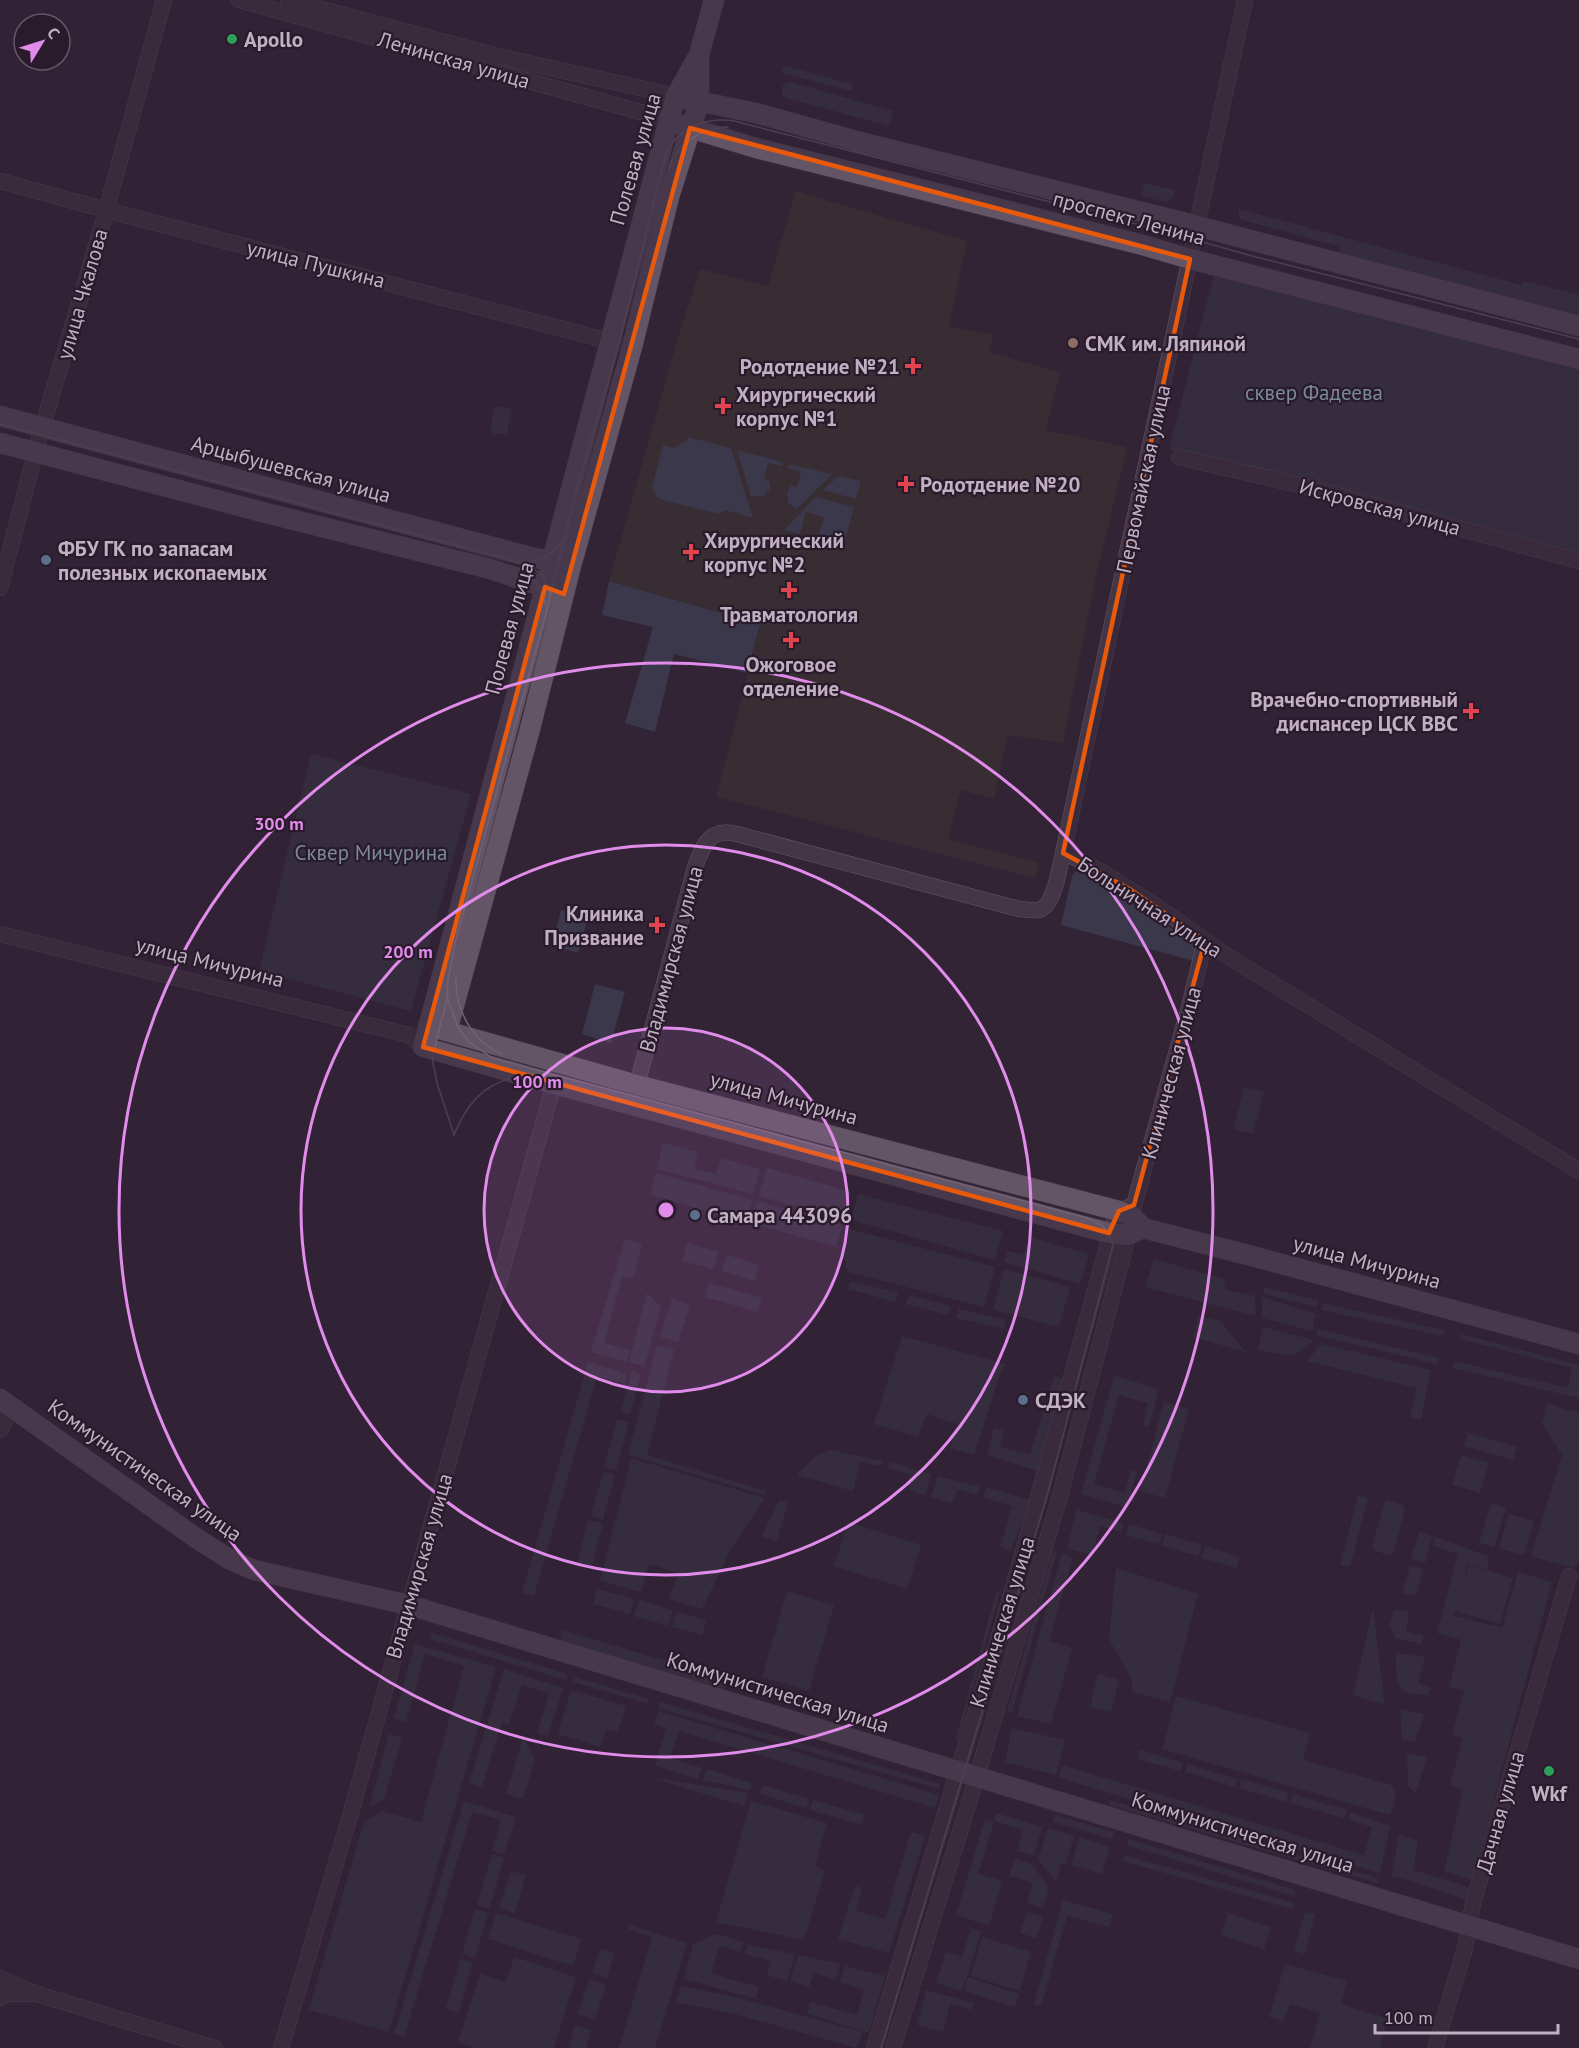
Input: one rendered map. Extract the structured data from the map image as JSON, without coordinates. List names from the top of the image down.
{
  "streets": {
    "main road": [
      "Полевая улица",
      "проспект Ленина",
      "Арцыбушевская улица",
      "улица Мичурина",
      "Коммунистическая улица"
    ],
    "street": [
      "Ленинская улица",
      "улица Пушкина",
      "улица Чкалова",
      "Первомайская улица",
      "Искровская улица",
      "Больничная улица",
      "Владимирская улица",
      "Клиническая улица",
      "Дачная улица"
    ]
  },
  "crossings": [
    ["Ленинская улица", "Полевая улица"],
    ["Ленинская улица", "проспект Ленина"],
    ["Полевая улица", "проспект Ленина"],
    ["Полевая улица", "улица Пушкина"],
    ["Полевая улица", "Арцыбушевская улица"],
    ["Полевая улица", "улица Мичурина"],
    ["проспект Ленина", "Первомайская улица"],
    ["улица Пушкина", "улица Чкалова"],
    ["улица Чкалова", "Арцыбушевская улица"],
    ["Первомайская улица", "Больничная улица"],
    ["Больничная улица", "Владимирская улица"],
    ["Больничная улица", "Клиническая улица"],
    ["Владимирская улица", "улица Мичурина"],
    ["Владимирская улица", "Коммунистическая улица"],
    ["улица Мичурина", "Клиническая улица"],
    ["Клиническая улица", "Коммунистическая улица"],
    ["Коммунистическая улица", "Дачная улица"]
  ],
  "parks": ["сквер Фадеева", "Сквер Мичурина"],
  "places": {
    "other": [
      "Apollo",
      "СМК им. Ляпиной",
      "ФБУ ГК по запасам полезных ископаемых",
      "Самара 443096",
      "СДЭК",
      "Wkf"
    ],
    "health": [
      "Родотдение №21",
      "Хирургический корпус №1",
      "Родотдение №20",
      "Хирургический корпус №2",
      "Травматология",
      "Ожоговое отделение",
      "Врачебно-спортивный диспансер ЦСК ВВС",
      "Клиника Призвание"
    ]
  },
  "scale_bar": "100 m",
  "north": "top right",
  "rings": ["300 m", "200 m", "100 m"]
}
